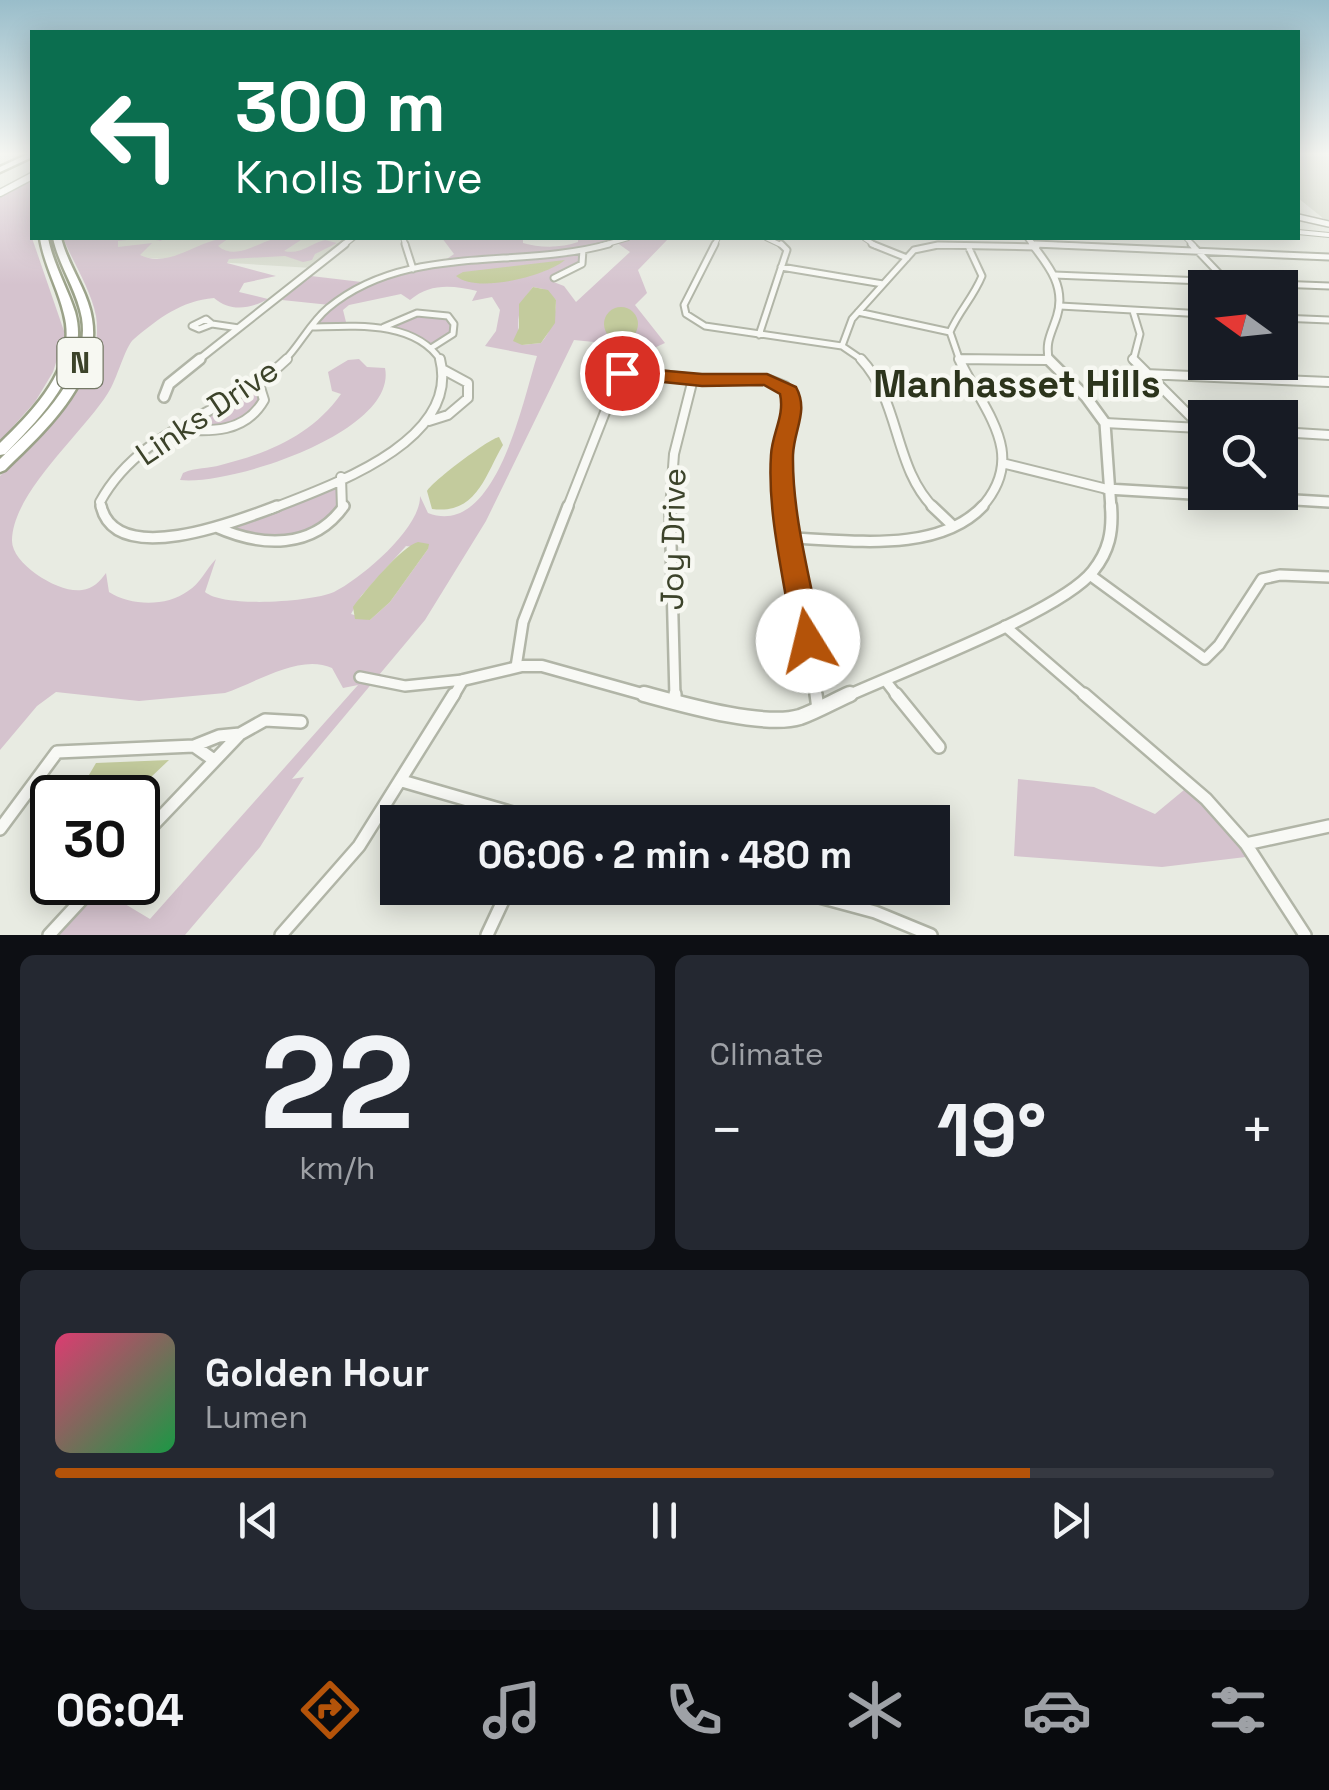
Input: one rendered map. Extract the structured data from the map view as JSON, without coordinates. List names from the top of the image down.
{
  "streets": {
    "highway": ["N"],
    "street": ["Links Drive", "Joy Drive"]
  },
  "districts": ["Manhasset Hills"],
  "north": "left",
  "page": {
    "turn": ["300 m", "Knolls Drive"],
    "limit": "30",
    "trip": "06:06 · 2 min · 480 m",
    "tile": [
      ["22", "km/h"],
      "Climate"
    ],
    "heat": ["−", "19°", "+"],
    "song": ["Golden Hour", "Lumen"],
    "tabs": "06:04"
  }
}
